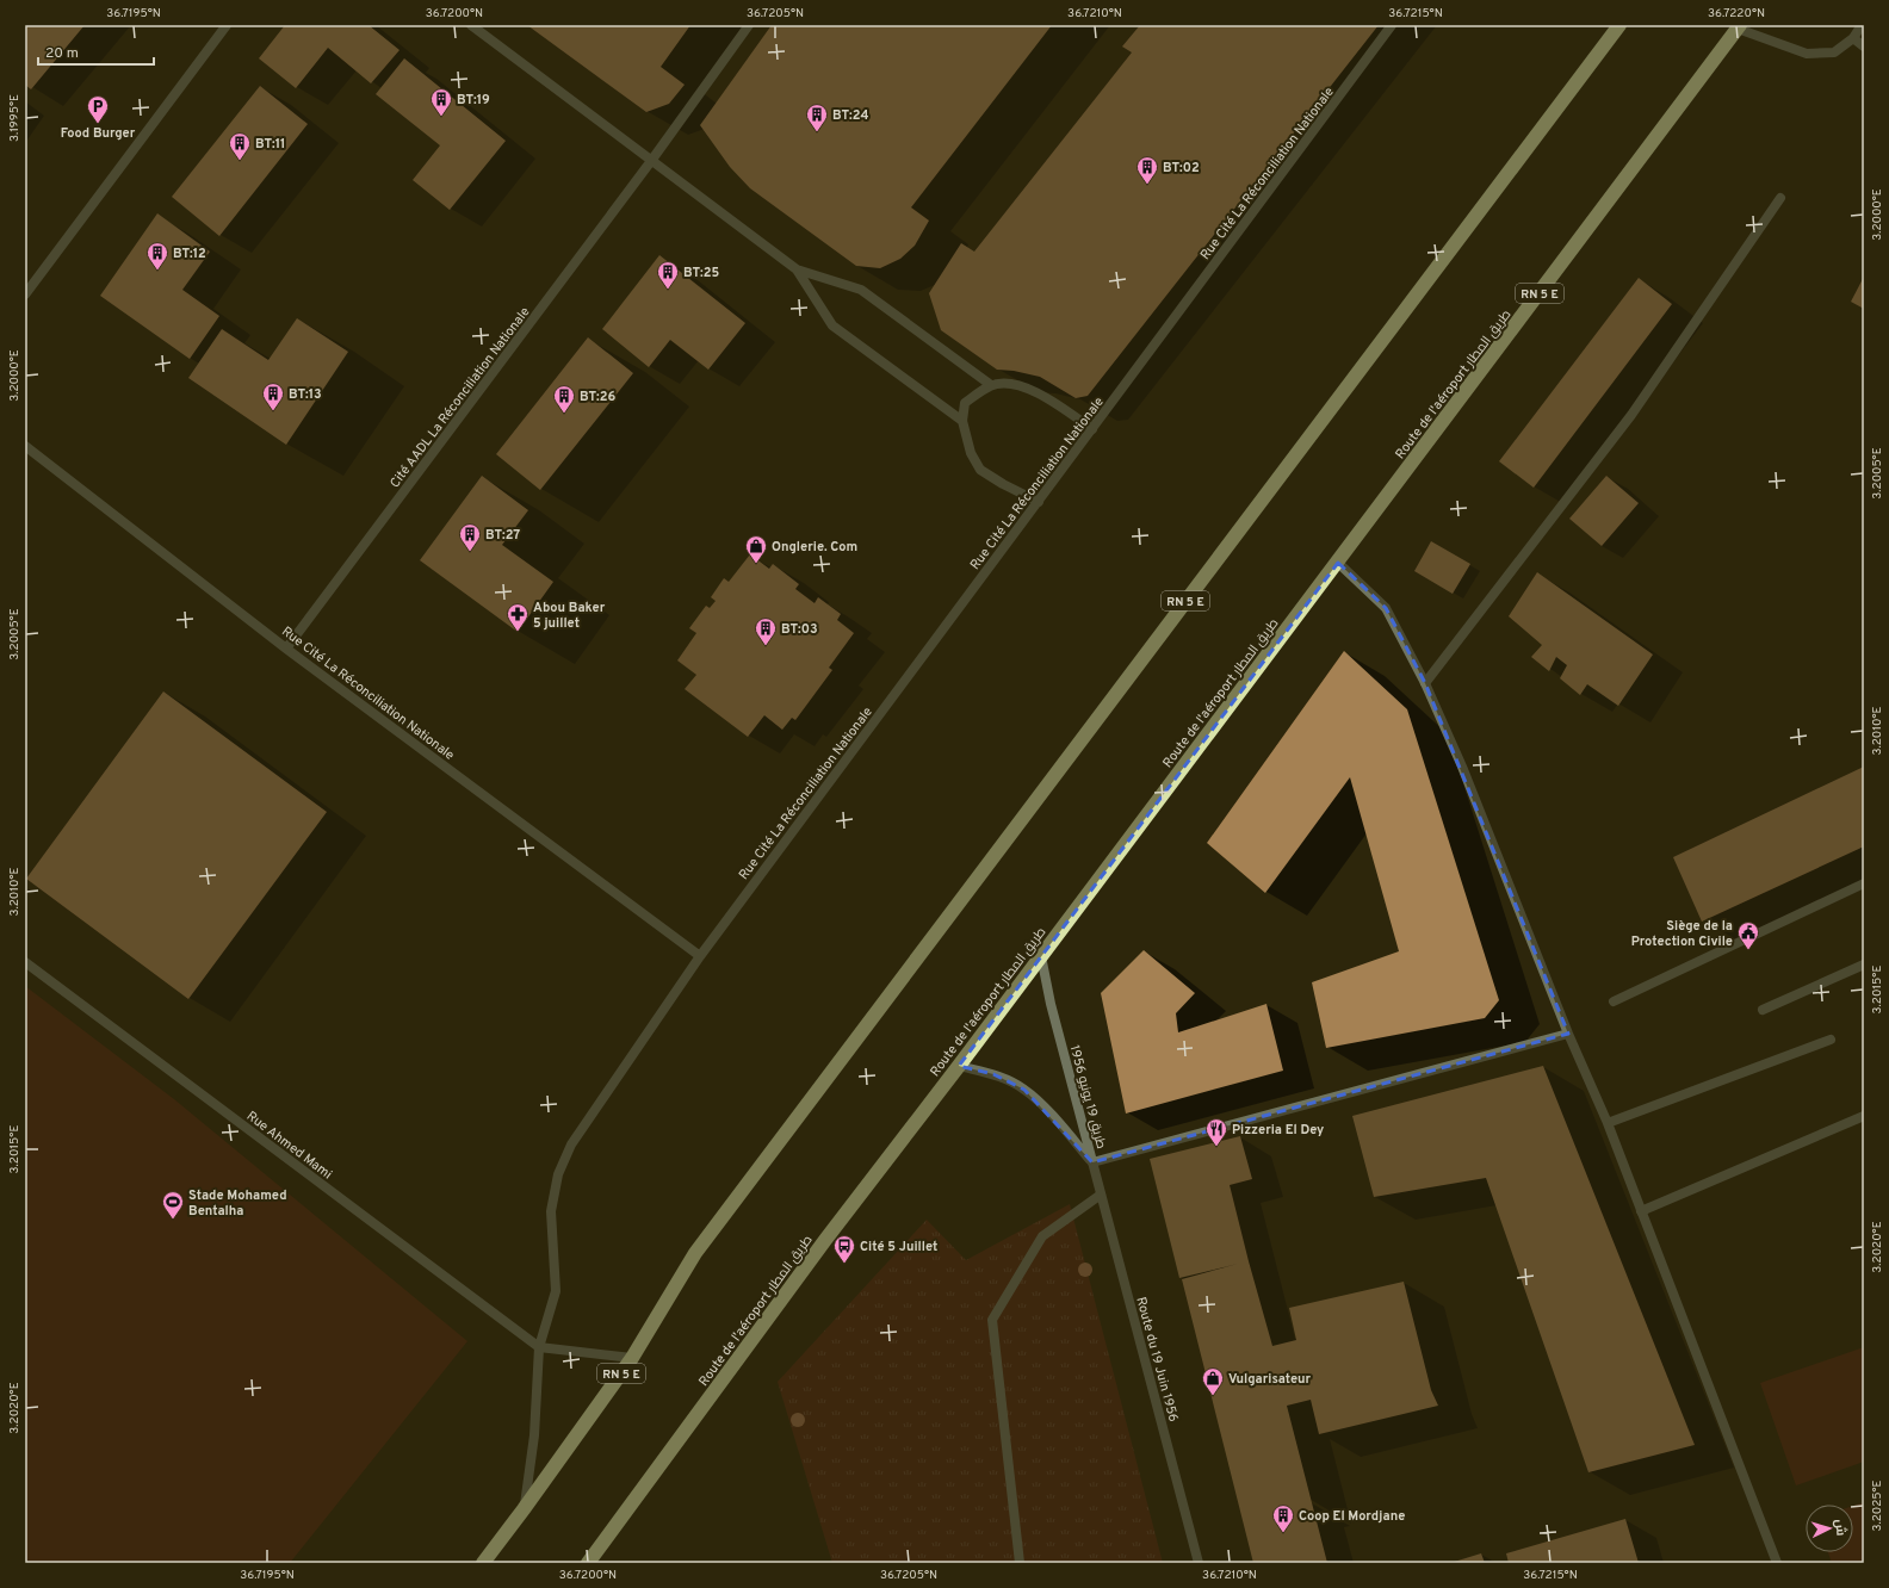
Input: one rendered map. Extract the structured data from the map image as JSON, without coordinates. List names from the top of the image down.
{
  "streets": {
    "highway": ["RN 5 E", "Route de l'aéroport طريق المطار"],
    "street": [
      "Rue Cité La Réconciliation Nationale",
      "Cité AADL La Réconciliation Nationale",
      "طريق 19 يونيو 1956",
      "Rue Ahmed Mami",
      "Route du 19 Juin 1956"
    ]
  },
  "crossings": [
    ["Rue Cité La Réconciliation Nationale", "RN 5 E"],
    ["Rue Cité La Réconciliation Nationale", "Cité AADL La Réconciliation Nationale"],
    ["Rue Cité La Réconciliation Nationale", "Rue Ahmed Mami"],
    ["Route de l'aéroport طريق المطار", "طريق 19 يونيو 1956"],
    ["طريق 19 يونيو 1956", "Route du 19 Juin 1956"]
  ],
  "places": {
    "building": [
      "BT:19",
      "BT:24",
      "BT:11",
      "BT:02",
      "BT:12",
      "BT:25",
      "BT:13",
      "BT:26",
      "BT:27",
      "BT:03",
      "Coop El Mordjane"
    ],
    "parking": ["Food Burger"],
    "shop": ["Onglerie. Com", "Vulgarisateur"],
    "pharmacy": ["Abou Baker 5 juillet"],
    "public building": ["Siège de la Protection Civile"],
    "restaurant": ["Pizzeria El Dey"],
    "sports": ["Stade Mohamed Bentalha"],
    "bus stop": ["Cité 5 Juillet"]
  },
  "scale_bar": "20 m",
  "north": "right",
  "coordinates": [
    "36.7195°N",
    "36.7200°N",
    "36.7205°N",
    "36.7210°N",
    "36.7215°N",
    "36.7220°N",
    "3.1995°E",
    "3.2000°E",
    "3.2005°E",
    "3.2010°E",
    "3.2015°E",
    "3.2020°E",
    "3.2025°E"
  ]
}
